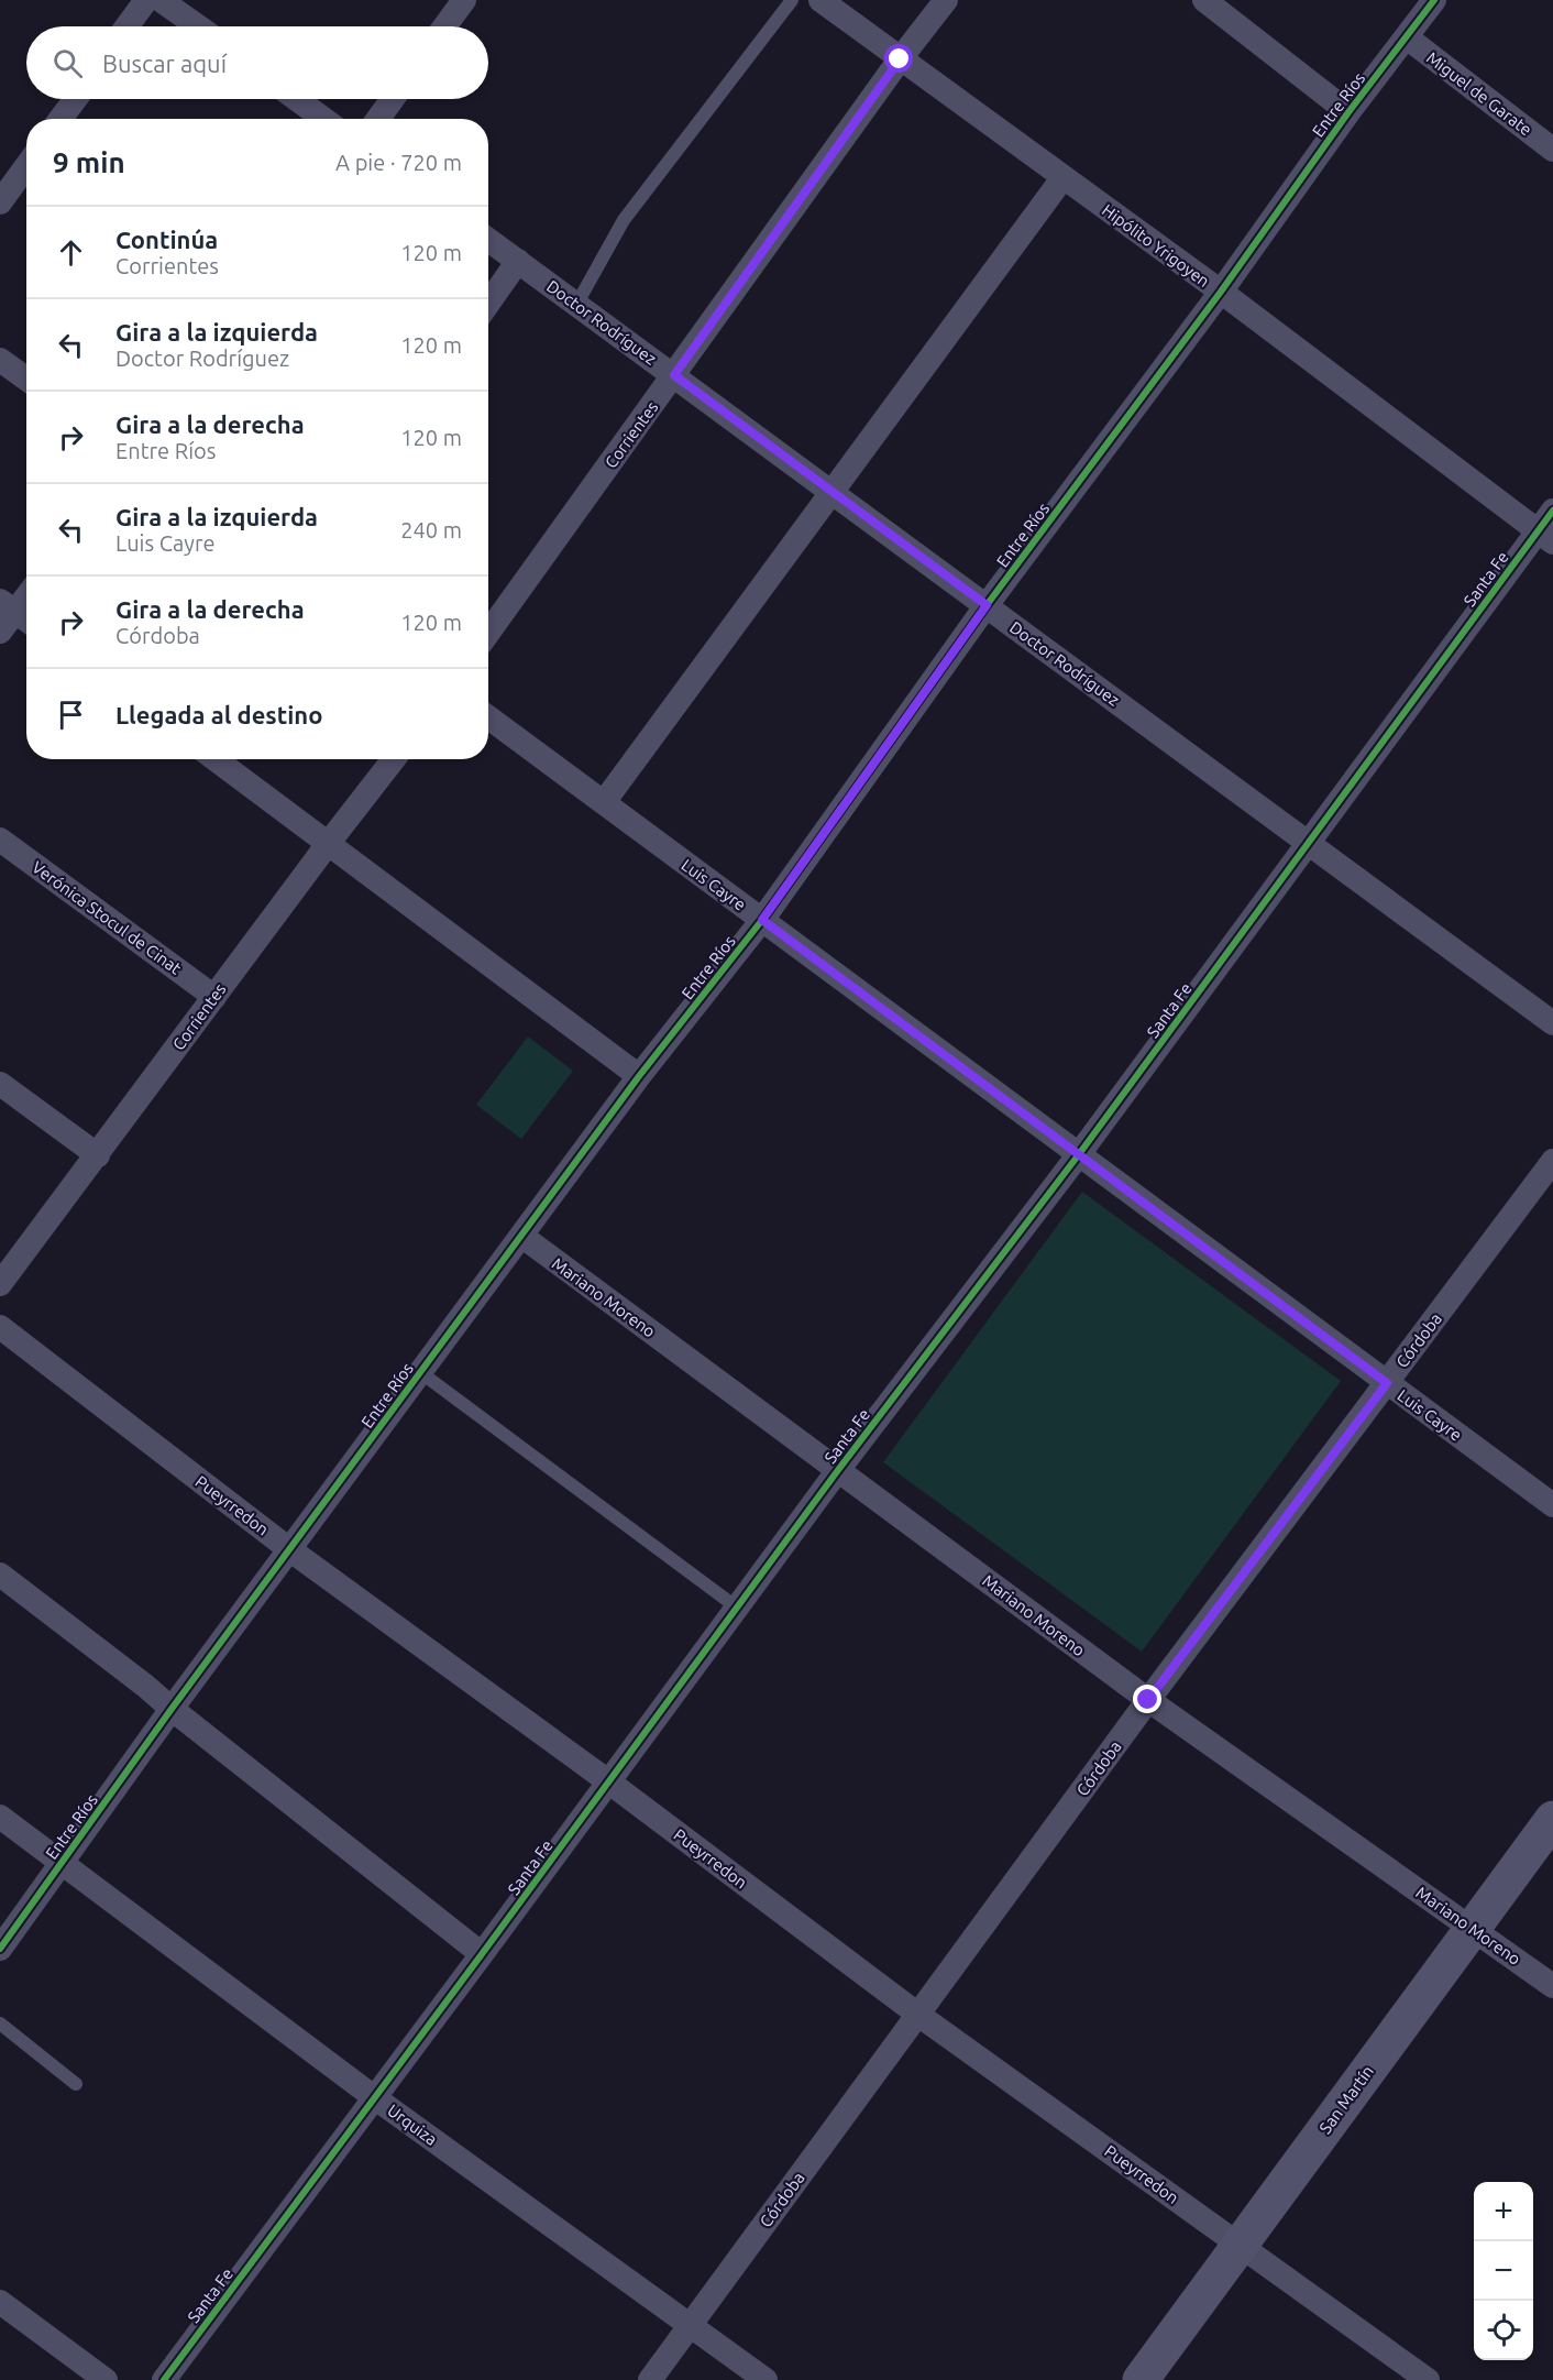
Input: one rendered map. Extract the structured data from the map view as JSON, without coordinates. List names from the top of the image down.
{
  "streets": {
    "street": [
      "Miguel de Garate",
      "Entre Ríos",
      "Hipólito Yrigoyen",
      "Doctor Rodríguez",
      "Corrientes",
      "Santa Fe",
      "Luis Cayre",
      "Verónica Stocul de Cinat",
      "Mariano Moreno",
      "Córdoba",
      "Pueyrredon",
      "San Martín",
      "Urquiza"
    ]
  },
  "crossings": [
    ["Miguel de Garate", "Entre Ríos"],
    ["Entre Ríos", "Hipólito Yrigoyen"],
    ["Entre Ríos", "Doctor Rodríguez"],
    ["Entre Ríos", "Luis Cayre"],
    ["Entre Ríos", "Mariano Moreno"],
    ["Entre Ríos", "Pueyrredon"],
    ["Entre Ríos", "Urquiza"],
    ["Hipólito Yrigoyen", "Corrientes"],
    ["Hipólito Yrigoyen", "Santa Fe"],
    ["Doctor Rodríguez", "Corrientes"],
    ["Doctor Rodríguez", "Santa Fe"],
    ["Corrientes", "Verónica Stocul de Cinat"],
    ["Santa Fe", "Luis Cayre"],
    ["Santa Fe", "Mariano Moreno"],
    ["Santa Fe", "Pueyrredon"],
    ["Santa Fe", "Urquiza"],
    ["Luis Cayre", "Córdoba"],
    ["Mariano Moreno", "Córdoba"],
    ["Mariano Moreno", "San Martín"],
    ["Córdoba", "Pueyrredon"],
    ["Córdoba", "Urquiza"],
    ["Pueyrredon", "San Martín"]
  ],
  "page": {
    "search": "Buscar aquí",
    "heading": ["9 min", "A pie · 720 m"],
    "list": [
      ["Continúa", "Corrientes", "120 m"],
      ["Gira a la izquierda", "Doctor Rodríguez", "120 m"],
      ["Gira a la derecha", "Entre Ríos", "120 m"],
      ["Gira a la izquierda", "Luis Cayre", "240 m"],
      ["Gira a la derecha", "Córdoba", "120 m"],
      "Llegada al destino"
    ],
    "map_buttons": ["+", "−"]
  }
}
